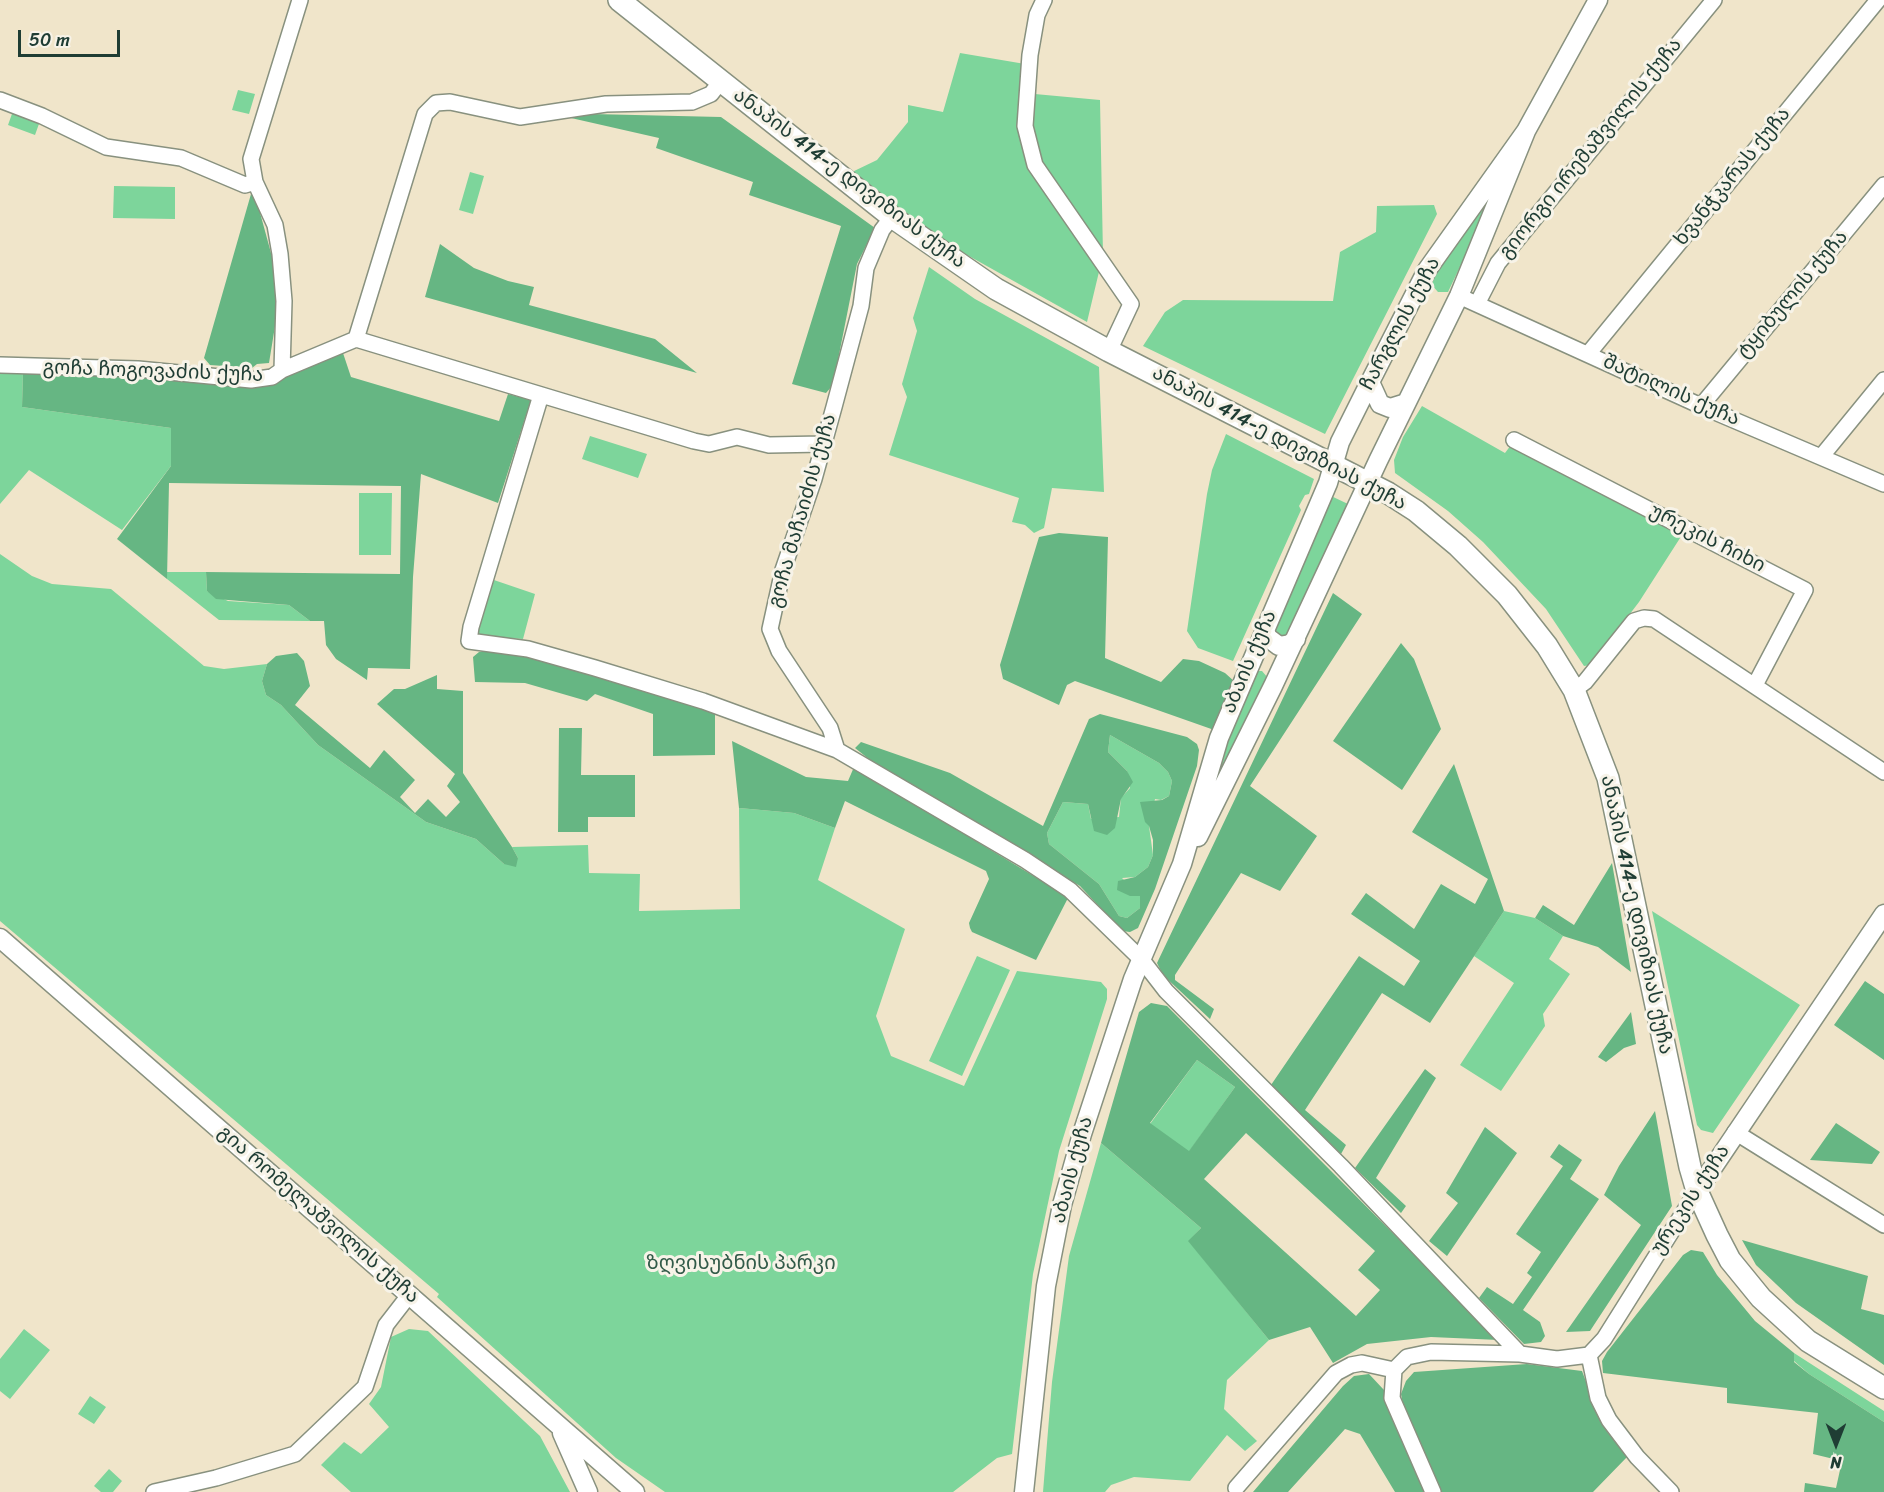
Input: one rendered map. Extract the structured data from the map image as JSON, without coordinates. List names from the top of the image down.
{
  "streets": {
    "main road": ["ანაპის 414-ე დივიზიას ქუჩა"],
    "street": [
      "გიორგი ირემაშვილის ქუჩა",
      "ხვანჭკარას ქუჩა",
      "ტყიბულის ქუჩა",
      "ჩარგლის ქუჩა",
      "გოჩა ჩოგოვაძის ქუჩა",
      "შატილის ქუჩა",
      "გოჩა მაჩაიძის ქუჩა",
      "ურეკის ჩიხი",
      "აბაის ქუჩა",
      "ურეკის ქუჩა",
      "გია რომელაშვილის ქუჩა"
    ]
  },
  "crossings": [
    ["გიორგი ირემაშვილის ქუჩა", "შატილის ქუჩა"],
    ["ხვანჭკარას ქუჩა", "შატილის ქუჩა"],
    ["ანაპის 414-ე დივიზიას ქუჩა", "ჩარგლის ქუჩა"],
    ["ანაპის 414-ე დივიზიას ქუჩა", "გოჩა მაჩაიძის ქუჩა"],
    ["ანაპის 414-ე დივიზიას ქუჩა", "აბაის ქუჩა"],
    ["ანაპის 414-ე დივიზიას ქუჩა", "ურეკის ქუჩა"],
    ["ტყიბულის ქუჩა", "შატილის ქუჩა"],
    ["ჩარგლის ქუჩა", "შატილის ქუჩა"],
    ["ჩარგლის ქუჩა", "აბაის ქუჩა"]
  ],
  "parks": ["ზღვისუბნის პარკი"],
  "scale_bar": "50 m",
  "north": "bottom"
}
